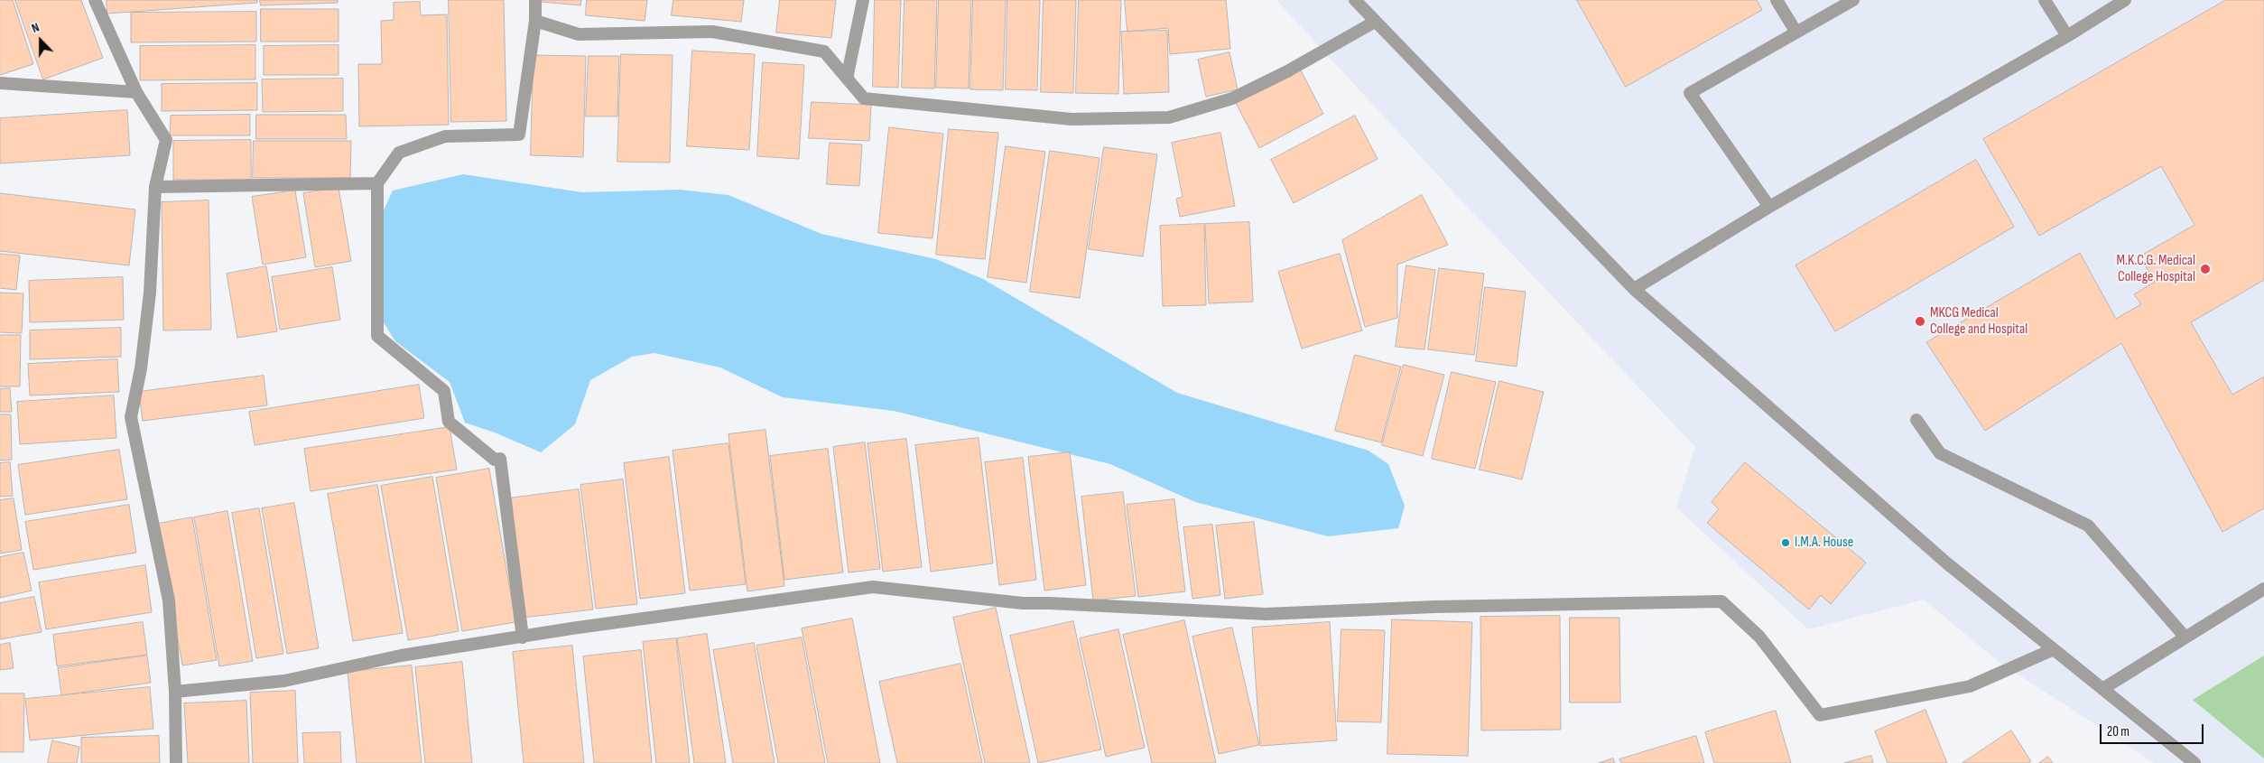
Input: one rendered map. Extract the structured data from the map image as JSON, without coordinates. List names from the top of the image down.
{
  "places": ["M.K.C.G. Medical College Hospital", "MKCG Medical College and Hospital", "I.M.A. House"],
  "scale_bar": "20 m",
  "north": "top"
}
